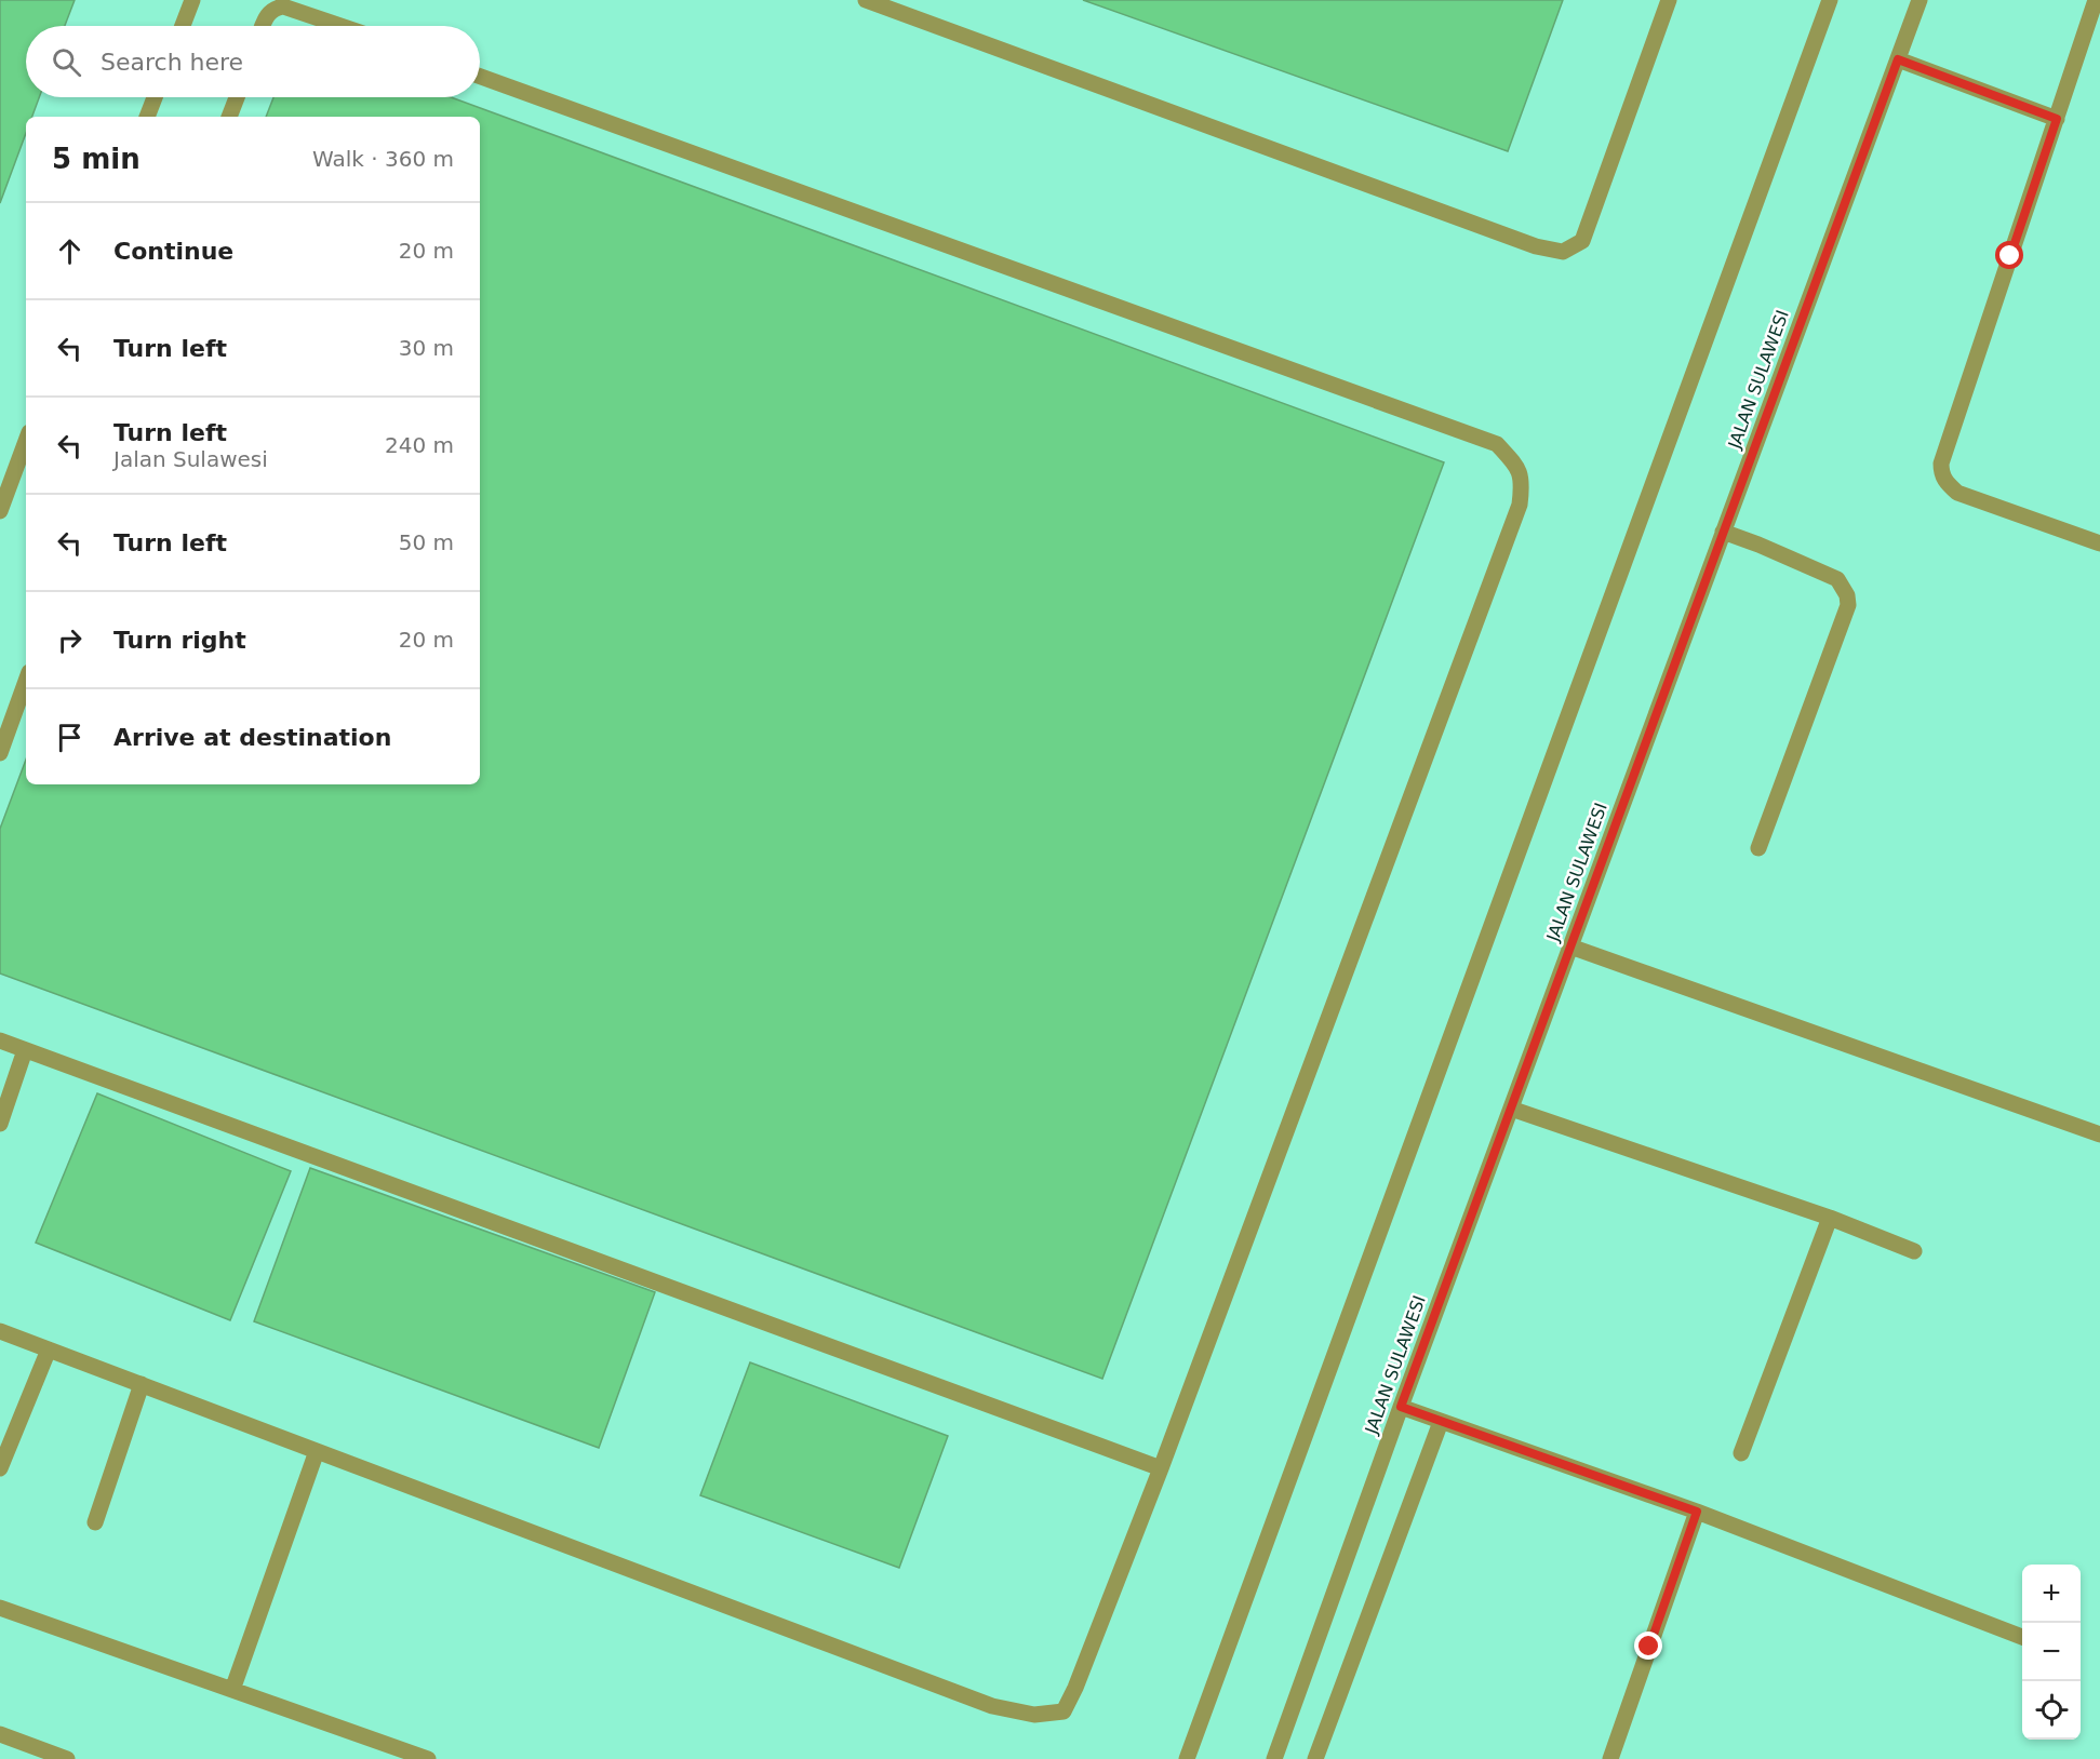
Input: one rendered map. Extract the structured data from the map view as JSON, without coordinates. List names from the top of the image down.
{
  "streets": {
    "street": ["JALAN SULAWESI"]
  },
  "page": {
    "search": "Search here",
    "heading": ["5 min", "Walk · 360 m"],
    "list": [
      ["Continue", "20 m"],
      ["Turn left", "30 m"],
      ["Turn left", "Jalan Sulawesi", "240 m"],
      ["Turn left", "50 m"],
      ["Turn right", "20 m"],
      "Arrive at destination"
    ],
    "map_buttons": ["+", "−"]
  }
}
